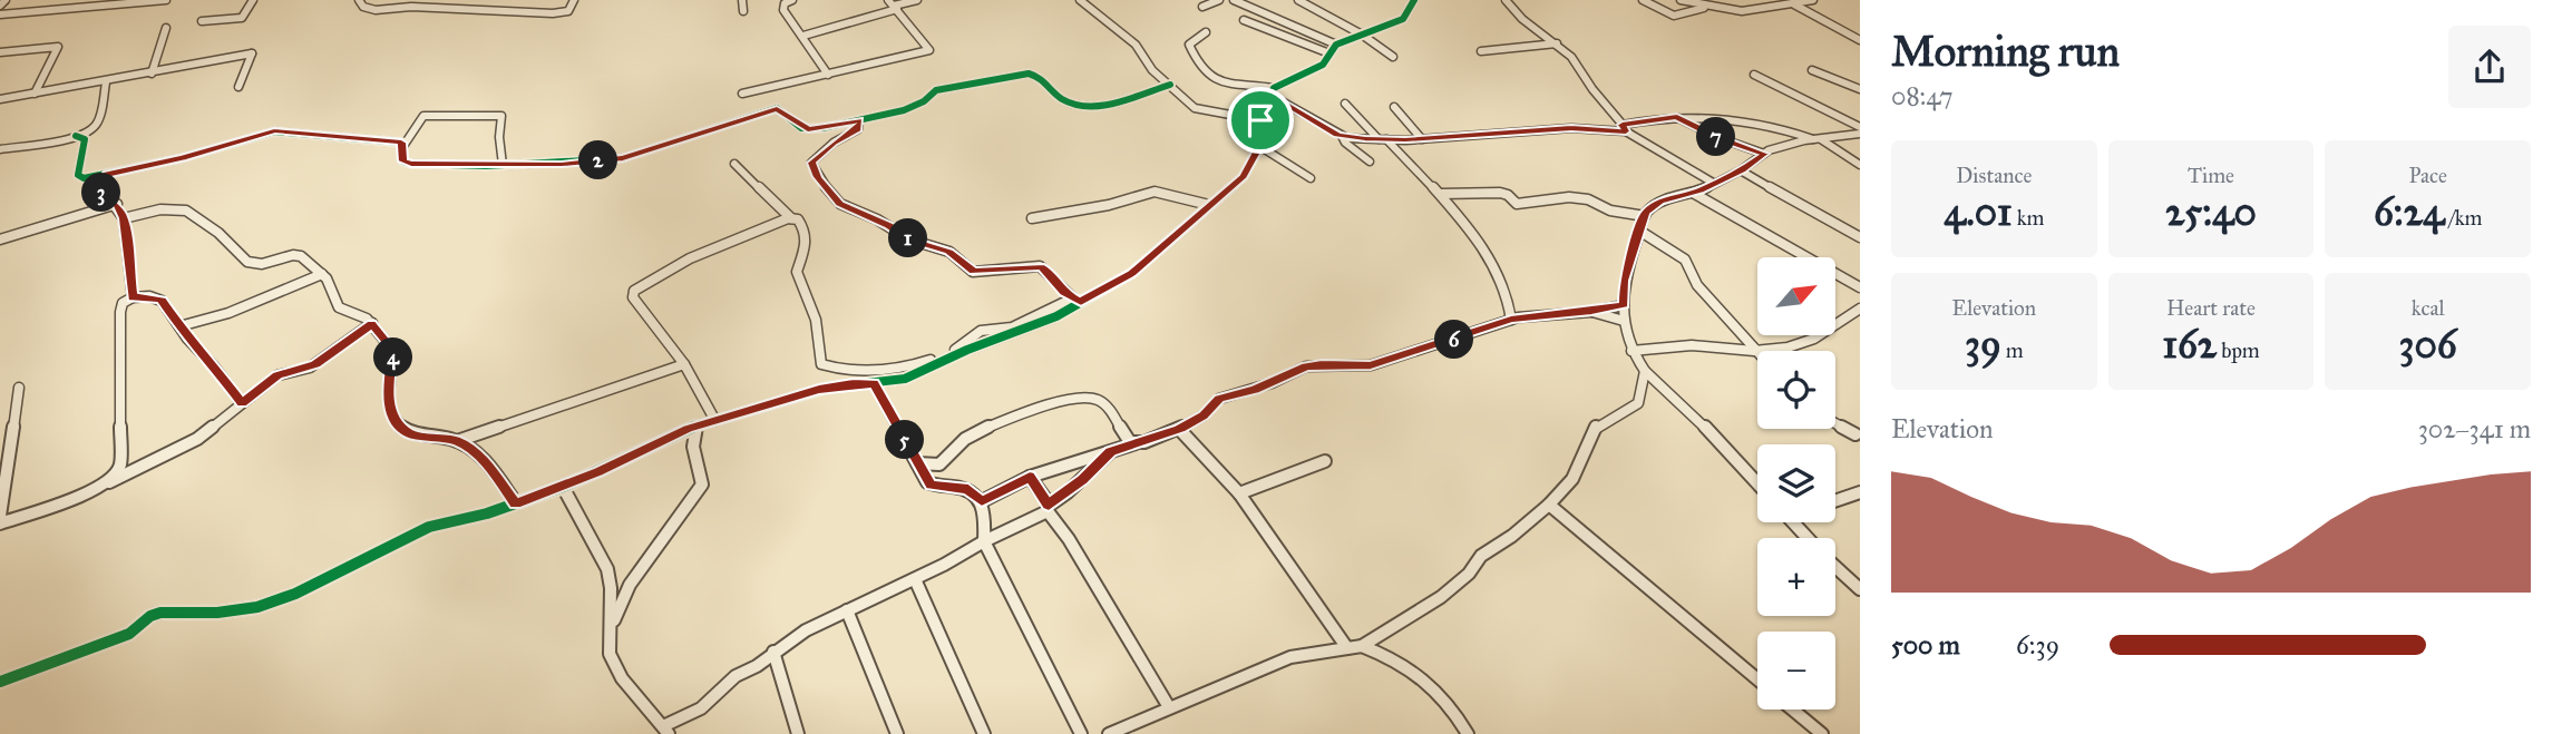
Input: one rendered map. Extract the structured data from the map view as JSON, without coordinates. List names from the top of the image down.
{
  "north": "top right",
  "page": {
    "heading": ["Morning run", "08:47"],
    "pins": [
      "7",
      "2",
      "3",
      "1",
      "6",
      "4",
      "5"
    ],
    "stats": [
      ["Distance", "4.01 km"],
      ["Time", "25:40"],
      ["Pace", "6:24 /km"],
      ["Elevation", "39 m"],
      ["Heart rate", "162 bpm"],
      ["kcal", "306"]
    ],
    "map_buttons": ["+", "−"],
    "chart": ["Elevation", "302–341 m"],
    "list": [
      {
        "name": "500 m",
        "note": "6:39"
      }
    ]
  }
}
